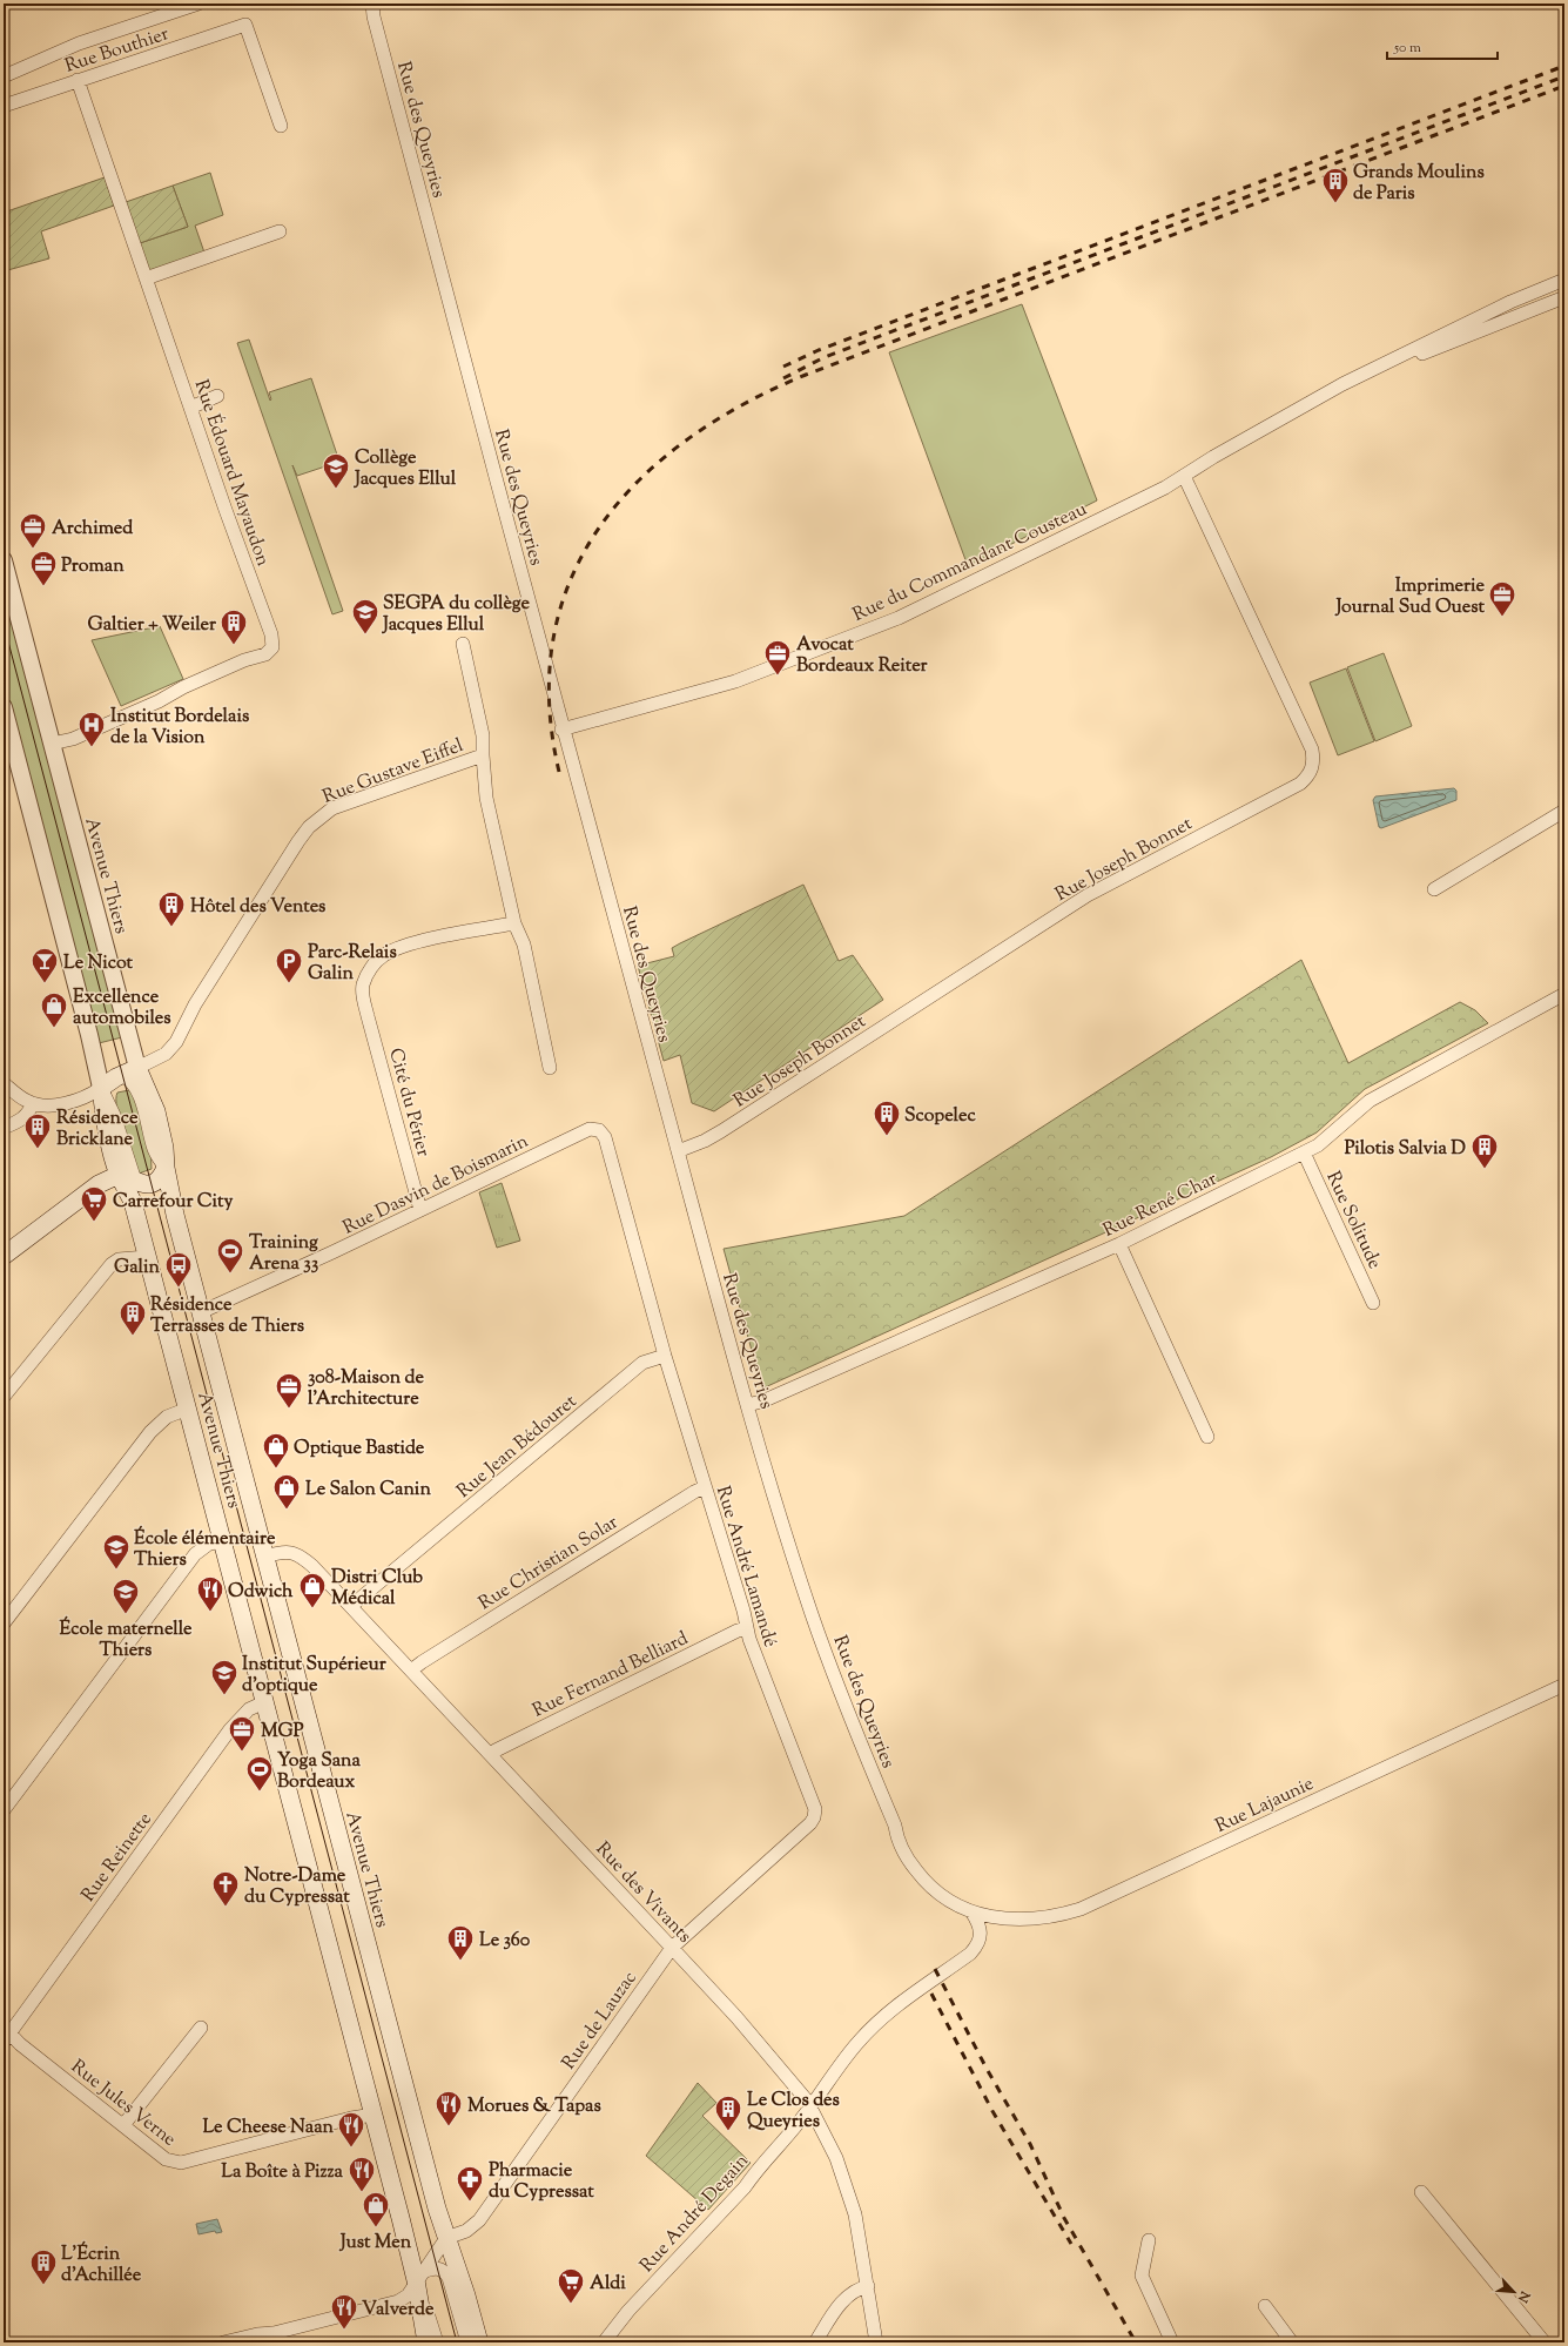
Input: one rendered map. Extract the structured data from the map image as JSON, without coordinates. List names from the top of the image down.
{
  "streets": {
    "main road": ["Avenue Thiers"],
    "street": [
      "Rue Bouthier",
      "Rue des Queyries",
      "Rue Édouard Mayaudon",
      "Rue du Commandant Cousteau",
      "Rue Gustave Eiffel",
      "Rue Joseph Bonnet",
      "Cité du Périer",
      "Rue Dasvin de Boismarin",
      "Rue René Char",
      "Rue Solitude",
      "Rue Jean Bédouret",
      "Rue Christian Solar",
      "Rue André Lamandé",
      "Rue Fernand Belliard",
      "Rue Lajaunie",
      "Rue Reinette",
      "Rue des Vivants",
      "Rue de Lauzac",
      "Rue Jules Verne",
      "Rue André Degain"
    ]
  },
  "crossings": [
    ["Rue Bouthier", "Rue Édouard Mayaudon"],
    ["Rue des Queyries", "Rue du Commandant Cousteau"],
    ["Rue des Queyries", "Rue Joseph Bonnet"],
    ["Rue des Queyries", "Rue René Char"],
    ["Rue des Queyries", "Rue Lajaunie"],
    ["Rue des Queyries", "Rue André Degain"],
    ["Rue Édouard Mayaudon", "Avenue Thiers"],
    ["Rue du Commandant Cousteau", "Rue Joseph Bonnet"],
    ["Rue Gustave Eiffel", "Avenue Thiers"],
    ["Rue Gustave Eiffel", "Cité du Périer"],
    ["Avenue Thiers", "Rue Dasvin de Boismarin"],
    ["Avenue Thiers", "Rue Reinette"],
    ["Avenue Thiers", "Rue des Vivants"],
    ["Avenue Thiers", "Rue de Lauzac"],
    ["Avenue Thiers", "Rue Jules Verne"],
    ["Cité du Périer", "Rue Dasvin de Boismarin"],
    ["Rue Dasvin de Boismarin", "Rue André Lamandé"],
    ["Rue René Char", "Rue Solitude"],
    ["Rue Jean Bédouret", "Rue André Lamandé"],
    ["Rue Jean Bédouret", "Rue des Vivants"],
    ["Rue Christian Solar", "Rue André Lamandé"],
    ["Rue Christian Solar", "Rue des Vivants"],
    ["Rue André Lamandé", "Rue Fernand Belliard"],
    ["Rue André Lamandé", "Rue des Vivants"],
    ["Rue André Lamandé", "Rue de Lauzac"],
    ["Rue Fernand Belliard", "Rue des Vivants"],
    ["Rue Lajaunie", "Rue André Degain"],
    ["Rue Reinette", "Rue Jules Verne"],
    ["Rue des Vivants", "Rue de Lauzac"],
    ["Rue des Vivants", "Rue André Degain"]
  ],
  "places": {
    "building": [
      "Grands Moulins de Paris",
      "Galtier + Weiler",
      "Hôtel des Ventes",
      "Scopelec",
      "Résidence Bricklane",
      "Pilotis Salvia D",
      "Résidence Terrasses de Thiers",
      "Le 360",
      "Le Clos des Queyries",
      "L'Écrin d'Achillée"
    ],
    "school or university": [
      "Collège Jacques Ellul",
      "SEGPA du collège Jacques Ellul",
      "École élémentaire Thiers",
      "École maternelle Thiers",
      "Institut Supérieur d'optique"
    ],
    "office": [
      "Archimed",
      "Proman",
      "Imprimerie Journal Sud Ouest",
      "Avocat Bordeaux Reiter",
      "308-Maison de l'Architecture",
      "MGP"
    ],
    "hospital": ["Institut Bordelais de la Vision"],
    "bar": ["Le Nicot"],
    "parking": ["Parc-Relais Galin"],
    "shop": [
      "Excellence automobiles",
      "Optique Bastide",
      "Le Salon Canin",
      "Distri Club Médical",
      "Just Men"
    ],
    "supermarket": ["Carrefour City", "Aldi"],
    "sports": ["Training Arena 33", "Yoga Sana Bordeaux"],
    "bus stop": ["Galin"],
    "restaurant": [
      "Odwich",
      "Morues & Tapas",
      "Le Cheese Naan",
      "La Boîte à Pizza",
      "Valverde"
    ],
    "church": ["Notre-Dame du Cypressat"],
    "pharmacy": ["Pharmacie du Cypressat"]
  },
  "scale_bar": "50 m",
  "north": "bottom right"
}
